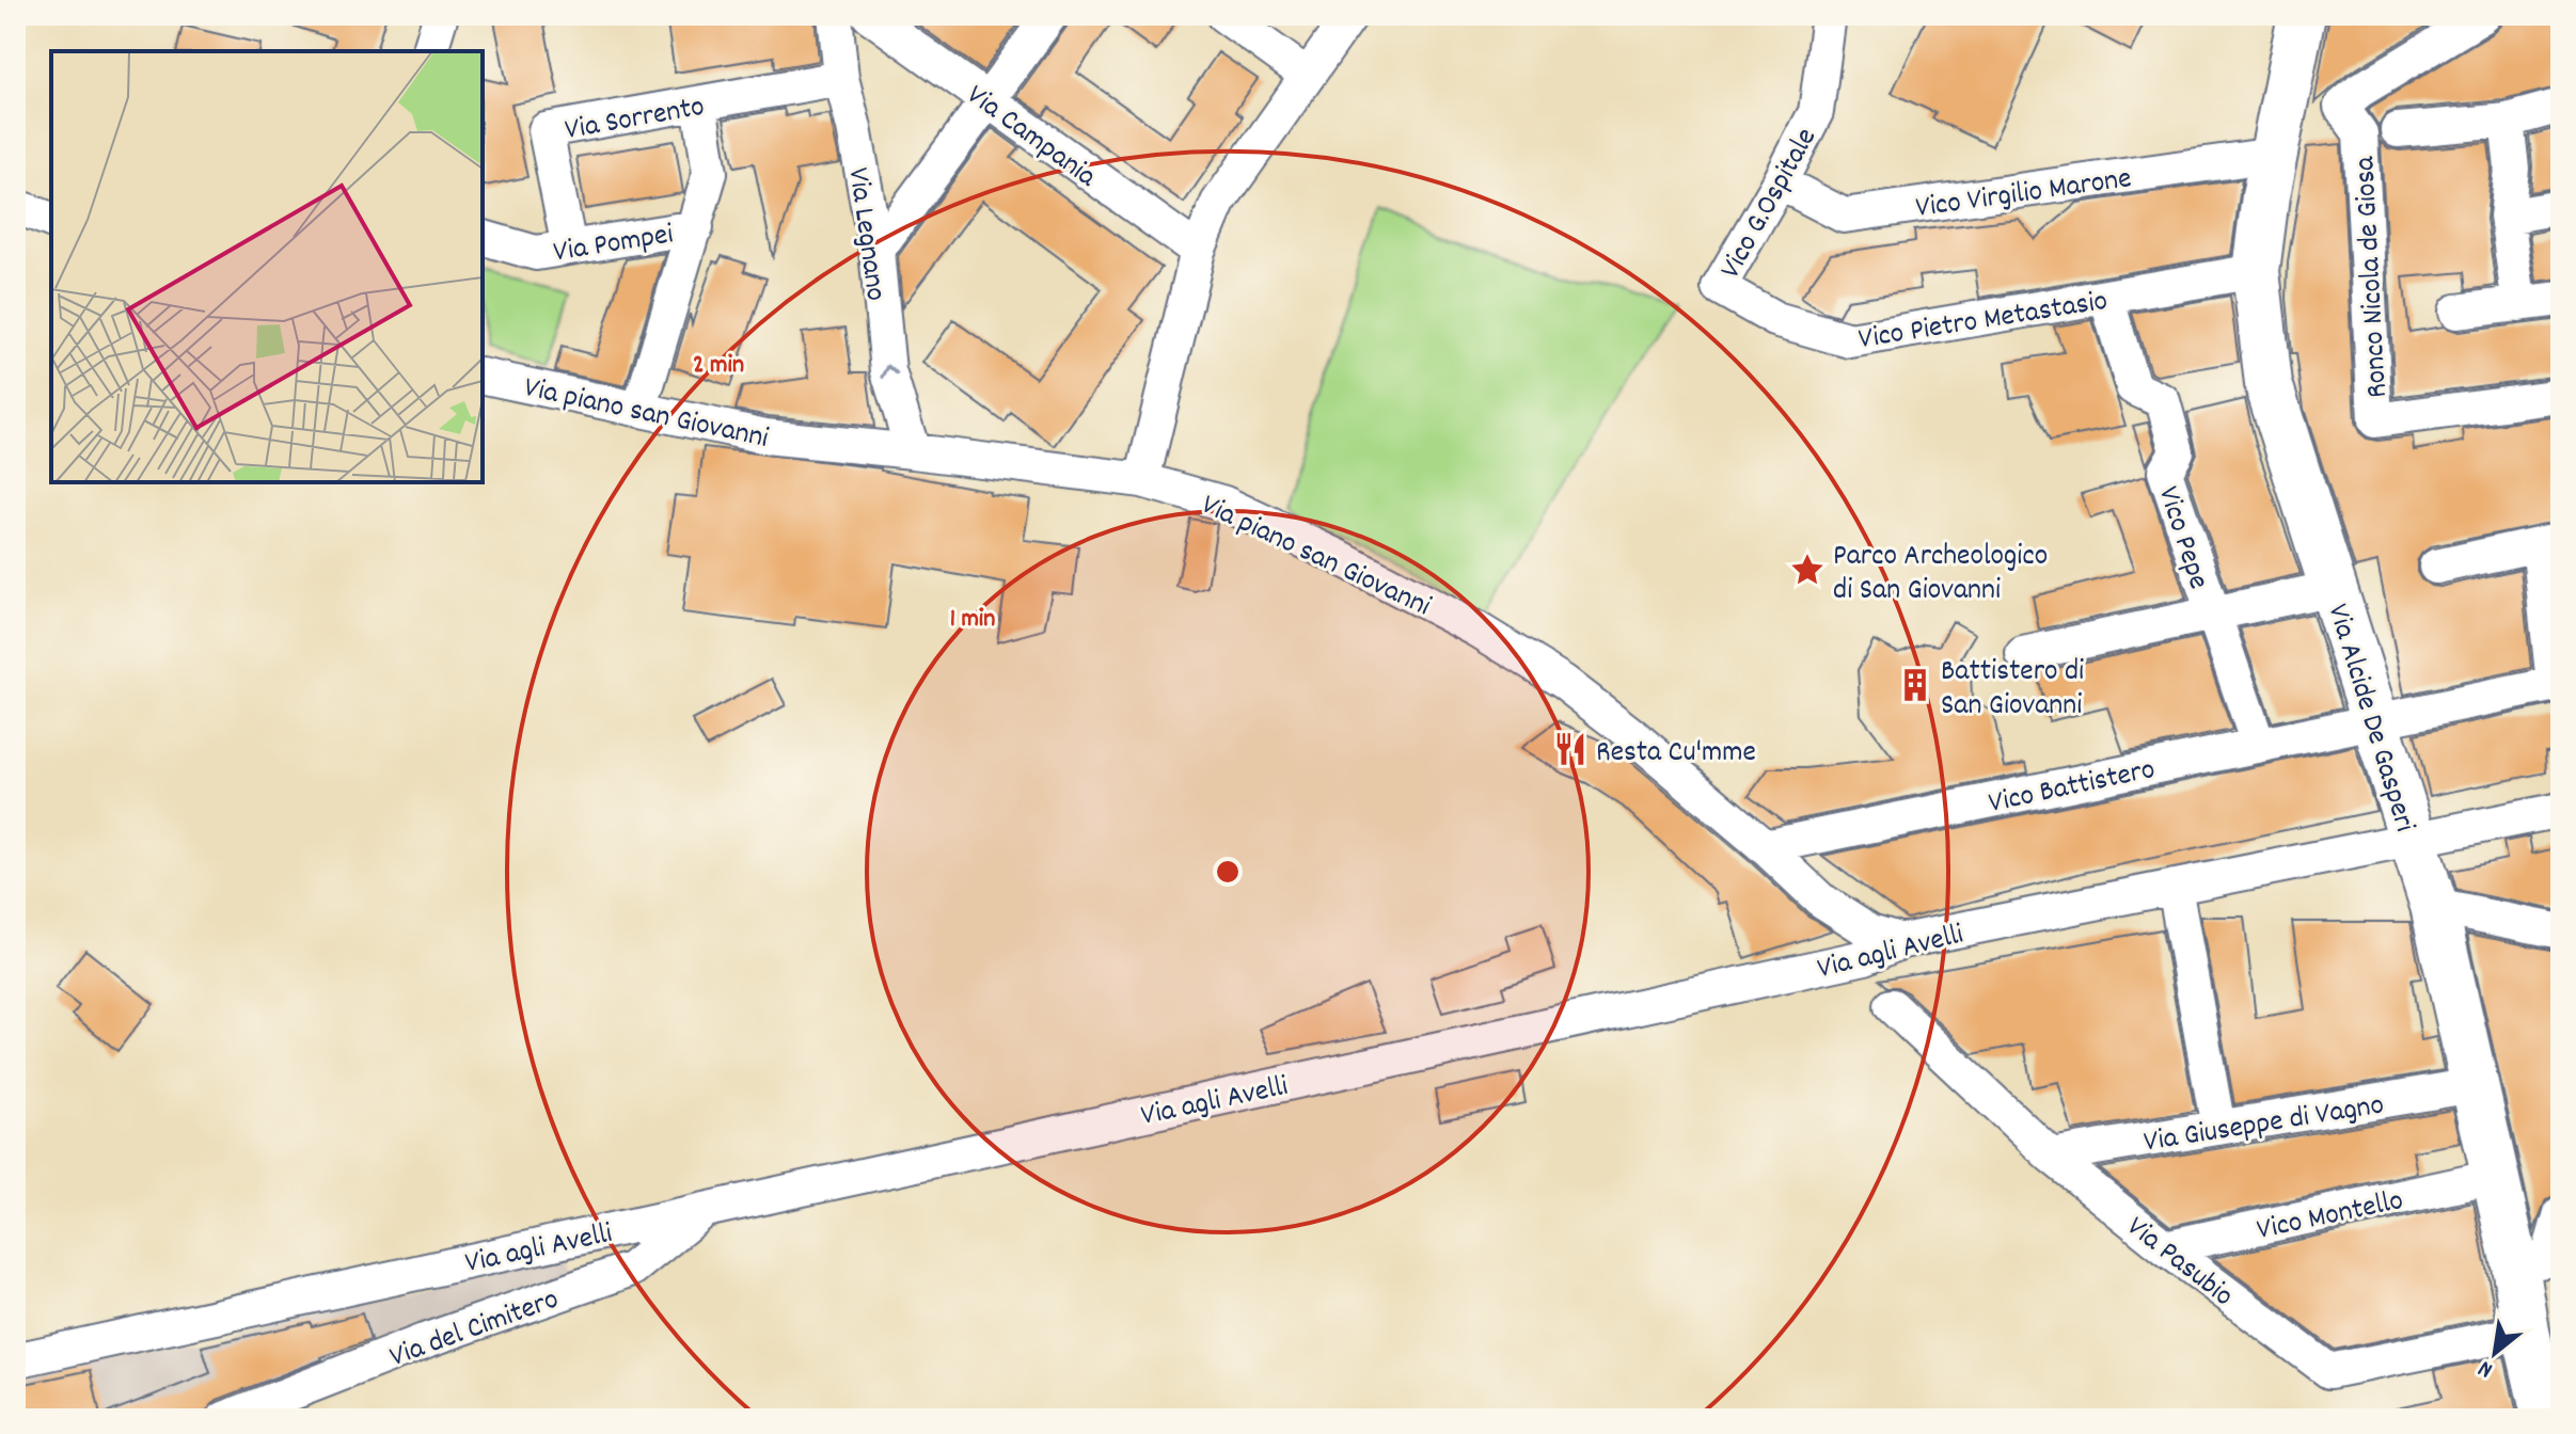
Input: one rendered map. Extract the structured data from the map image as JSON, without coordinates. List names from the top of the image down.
{
  "streets": {
    "street": [
      "Via Sorrento",
      "Via Campania",
      "Vico Virgilio Marone",
      "Vico G.Ospitale",
      "Via Legnano",
      "Via Pompei",
      "Ronco Nicola de Giosa",
      "Vico Pietro Metastasio",
      "Via piano san Giovanni",
      "Vico Pepe",
      "Via Alcide De Gasperi",
      "Vico Battistero",
      "Via agli Avelli",
      "Via Giuseppe di Vagno",
      "Vico Montello",
      "Via Pasubio",
      "Via del Cimitero"
    ]
  },
  "crossings": [
    ["Via Sorrento", "Via Legnano"],
    ["Via Sorrento", "Via Pompei"],
    ["Vico Virgilio Marone", "Vico G.Ospitale"],
    ["Vico Virgilio Marone", "Via Alcide De Gasperi"],
    ["Vico G.Ospitale", "Vico Pietro Metastasio"],
    ["Via Legnano", "Via piano san Giovanni"],
    ["Vico Pietro Metastasio", "Vico Pepe"],
    ["Vico Pietro Metastasio", "Via Alcide De Gasperi"],
    ["Via piano san Giovanni", "Vico Battistero"],
    ["Via piano san Giovanni", "Via agli Avelli"],
    ["Vico Pepe", "Vico Battistero"],
    ["Via Alcide De Gasperi", "Vico Battistero"],
    ["Via Alcide De Gasperi", "Via agli Avelli"],
    ["Via Alcide De Gasperi", "Via Giuseppe di Vagno"],
    ["Via Alcide De Gasperi", "Vico Montello"],
    ["Via Alcide De Gasperi", "Via Pasubio"],
    ["Via agli Avelli", "Via del Cimitero"],
    ["Via Giuseppe di Vagno", "Via Pasubio"],
    ["Vico Montello", "Via Pasubio"]
  ],
  "places": {
    "place": ["Parco Archeologico di San Giovanni"],
    "building": ["Battistero di San Giovanni"],
    "restaurant": ["Resta Cu'mme"]
  },
  "north": "bottom left",
  "rings": ["2 min", "1 min"]
}
